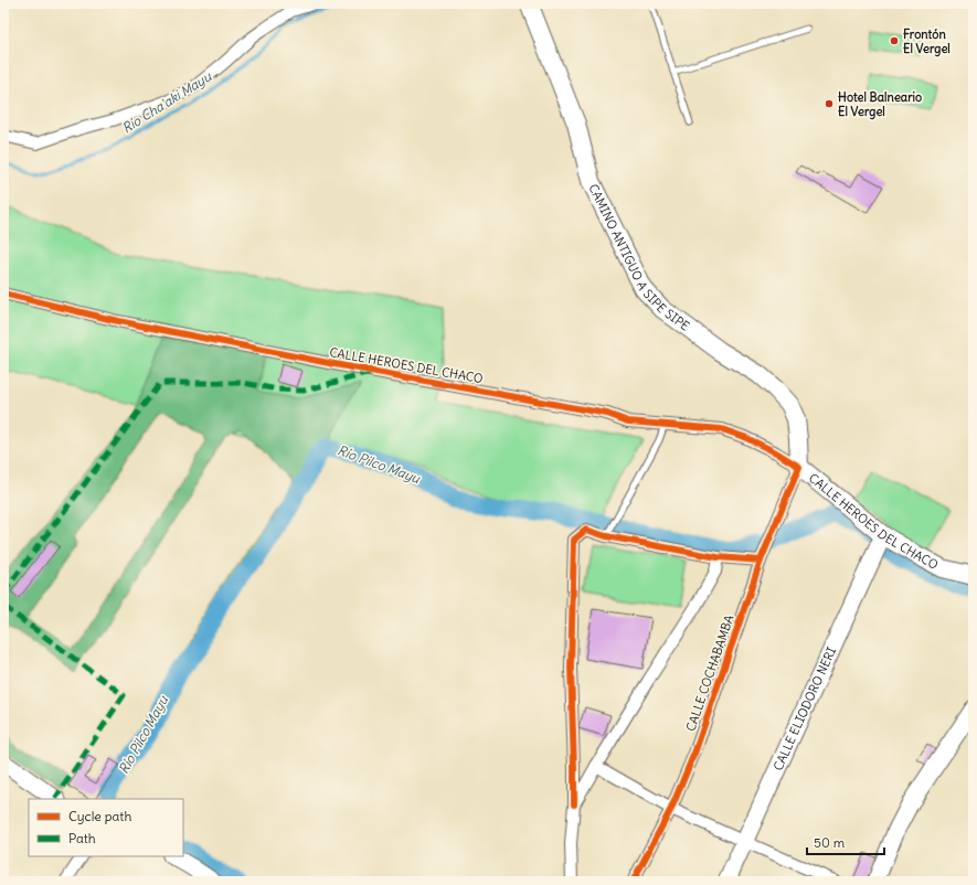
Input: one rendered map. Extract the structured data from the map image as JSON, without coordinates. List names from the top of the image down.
{
  "streets": {
    "main road": ["CAMINO ANTIGUO A SIPE SIPE", "CALLE HEROES DEL CHACO"],
    "street": ["CALLE COCHABAMBA", "CALLE ELIODORO NERI"]
  },
  "crossings": [
    ["CAMINO ANTIGUO A SIPE SIPE", "CALLE HEROES DEL CHACO"],
    ["CAMINO ANTIGUO A SIPE SIPE", "CALLE COCHABAMBA"],
    ["CALLE HEROES DEL CHACO", "CALLE COCHABAMBA"],
    ["CALLE HEROES DEL CHACO", "CALLE ELIODORO NERI"]
  ],
  "water": ["Río Cha'aki Mayu", "Río Pilco Mayu"],
  "places": ["Frontón El Vergel", "Hotel Balneario El Vergel"],
  "legend": ["Cycle path", "Path"],
  "scale_bar": "50 m"
}
